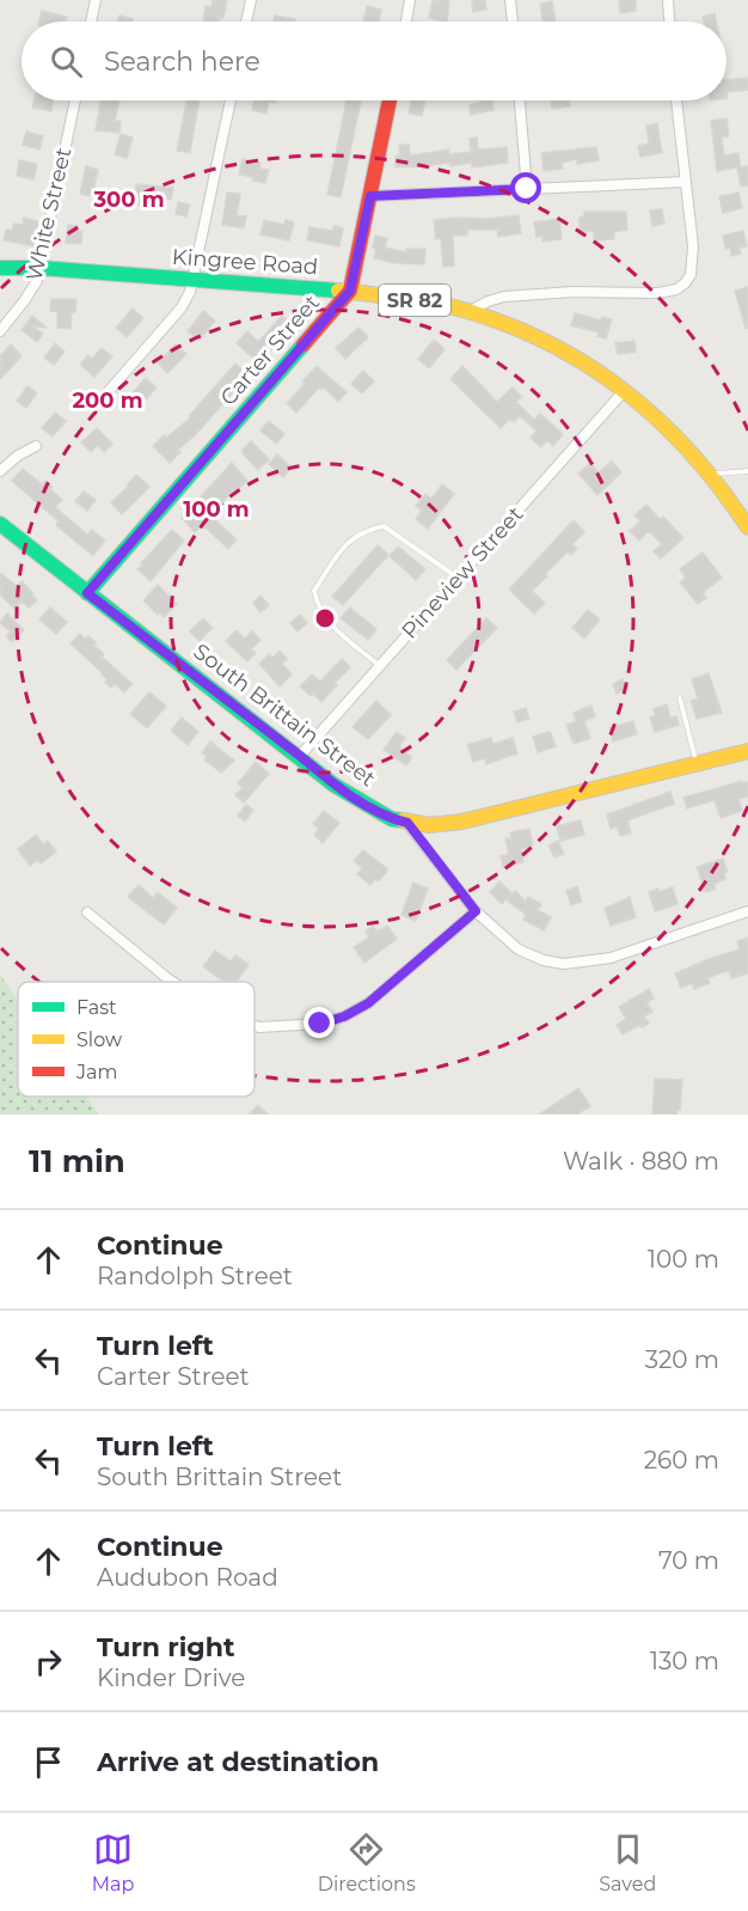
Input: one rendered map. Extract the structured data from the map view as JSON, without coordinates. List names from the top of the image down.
{
  "streets": {
    "street": [
      "White Street",
      "Kingree Road",
      "SR 82",
      "Carter Street",
      "Pineview Street",
      "South Brittain Street"
    ]
  },
  "crossings": [
    ["White Street", "Kingree Road"],
    ["Kingree Road", "Carter Street"],
    ["Kingree Road", "Pineview Street"],
    ["Carter Street", "South Brittain Street"],
    ["Pineview Street", "South Brittain Street"]
  ],
  "legend": ["Fast", "Slow", "Jam"],
  "page": {
    "search": "Search here",
    "heading": ["11 min", "Walk · 880 m"],
    "list": [
      ["Continue", "Randolph Street", "100 m"],
      ["Turn left", "Carter Street", "320 m"],
      ["Turn left", "South Brittain Street", "260 m"],
      ["Continue", "Audubon Road", "70 m"],
      ["Turn right", "Kinder Drive", "130 m"],
      "Arrive at destination"
    ],
    "nav": ["Map", "Directions", "Saved"]
  },
  "rings": ["300 m", "200 m", "100 m"]
}
